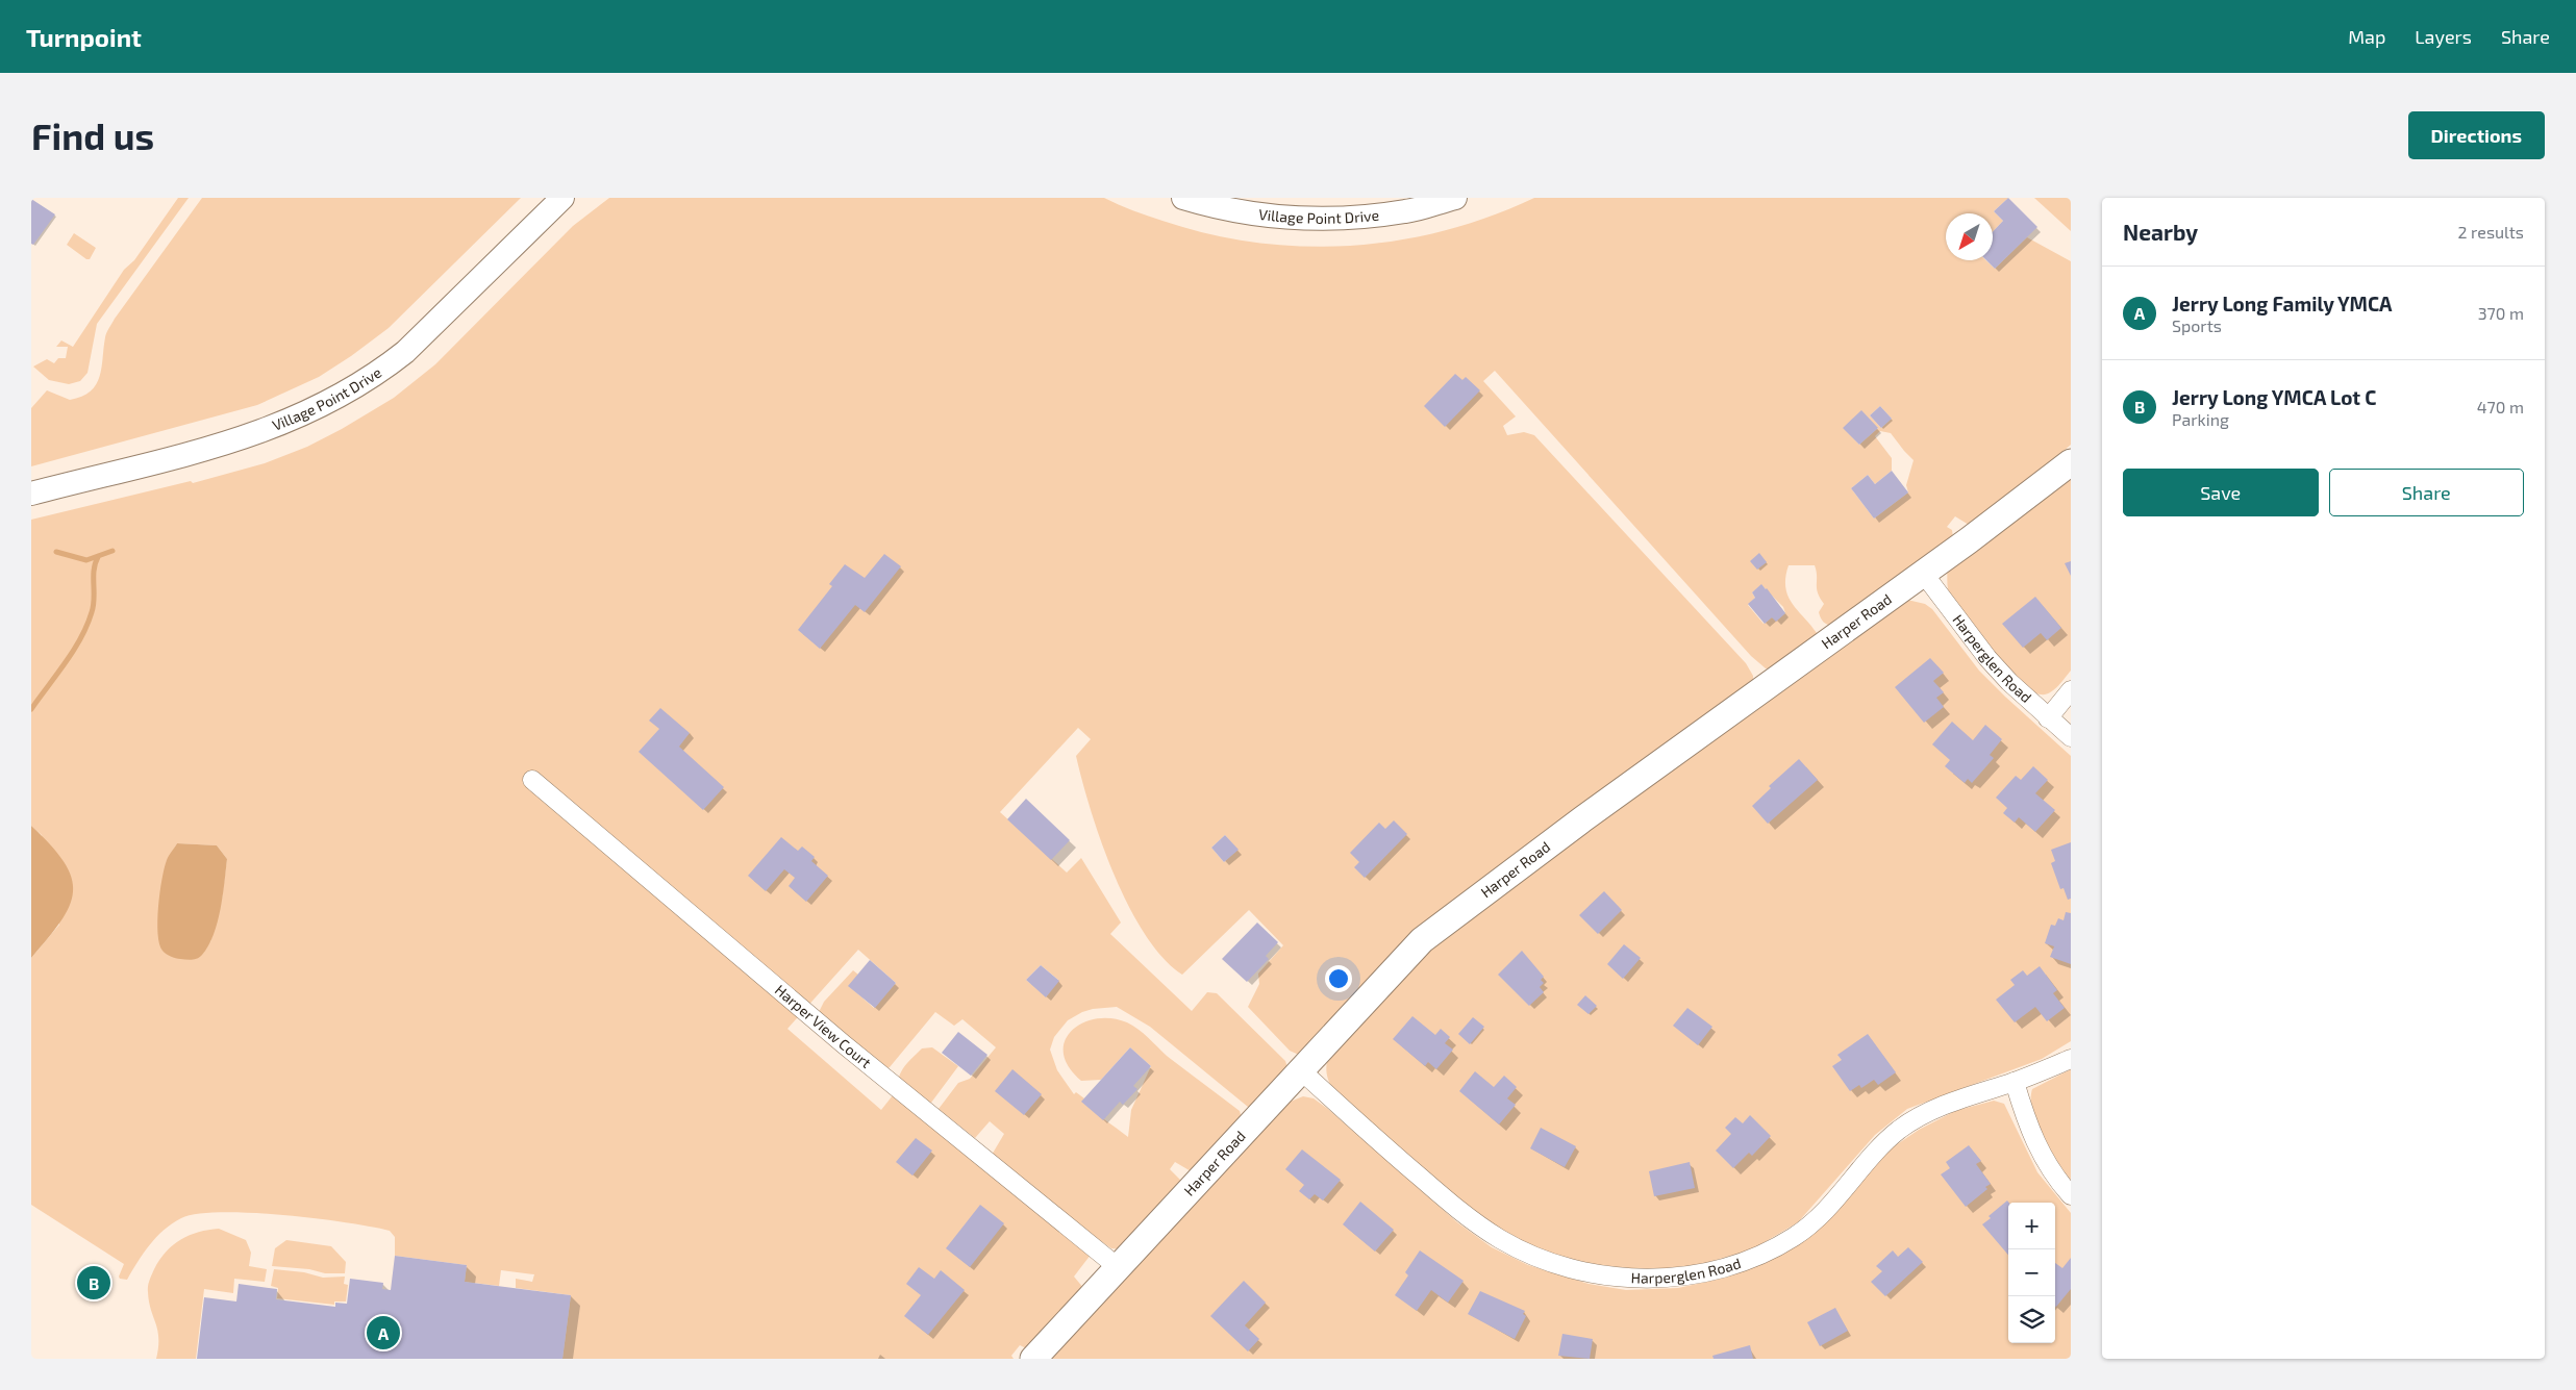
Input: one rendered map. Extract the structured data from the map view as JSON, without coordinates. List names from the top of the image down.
{
  "streets": {
    "main road": ["Harper Road"],
    "street": ["Village Point Drive", "Harperglen Road", "Harper View Court"]
  },
  "crossings": [
    ["Harper Road", "Harperglen Road"],
    ["Harper Road", "Harper View Court"]
  ],
  "north": "bottom left",
  "page": {
    "header": "Turnpoint",
    "nav": ["Map", "Layers", "Share"],
    "buttons": [
      "Directions",
      ["Save", "Share"]
    ],
    "title": "Find us",
    "heading": ["Nearby", "2 results"],
    "list": [
      {
        "mark": "A",
        "name": "Jerry Long Family YMCA",
        "note": "Sports",
        "value": "370 m"
      },
      {
        "mark": "B",
        "name": "Jerry Long YMCA Lot C",
        "note": "Parking",
        "value": "470 m"
      }
    ],
    "map_buttons": ["+", "−"],
    "pins": ["B", "A"]
  }
}
